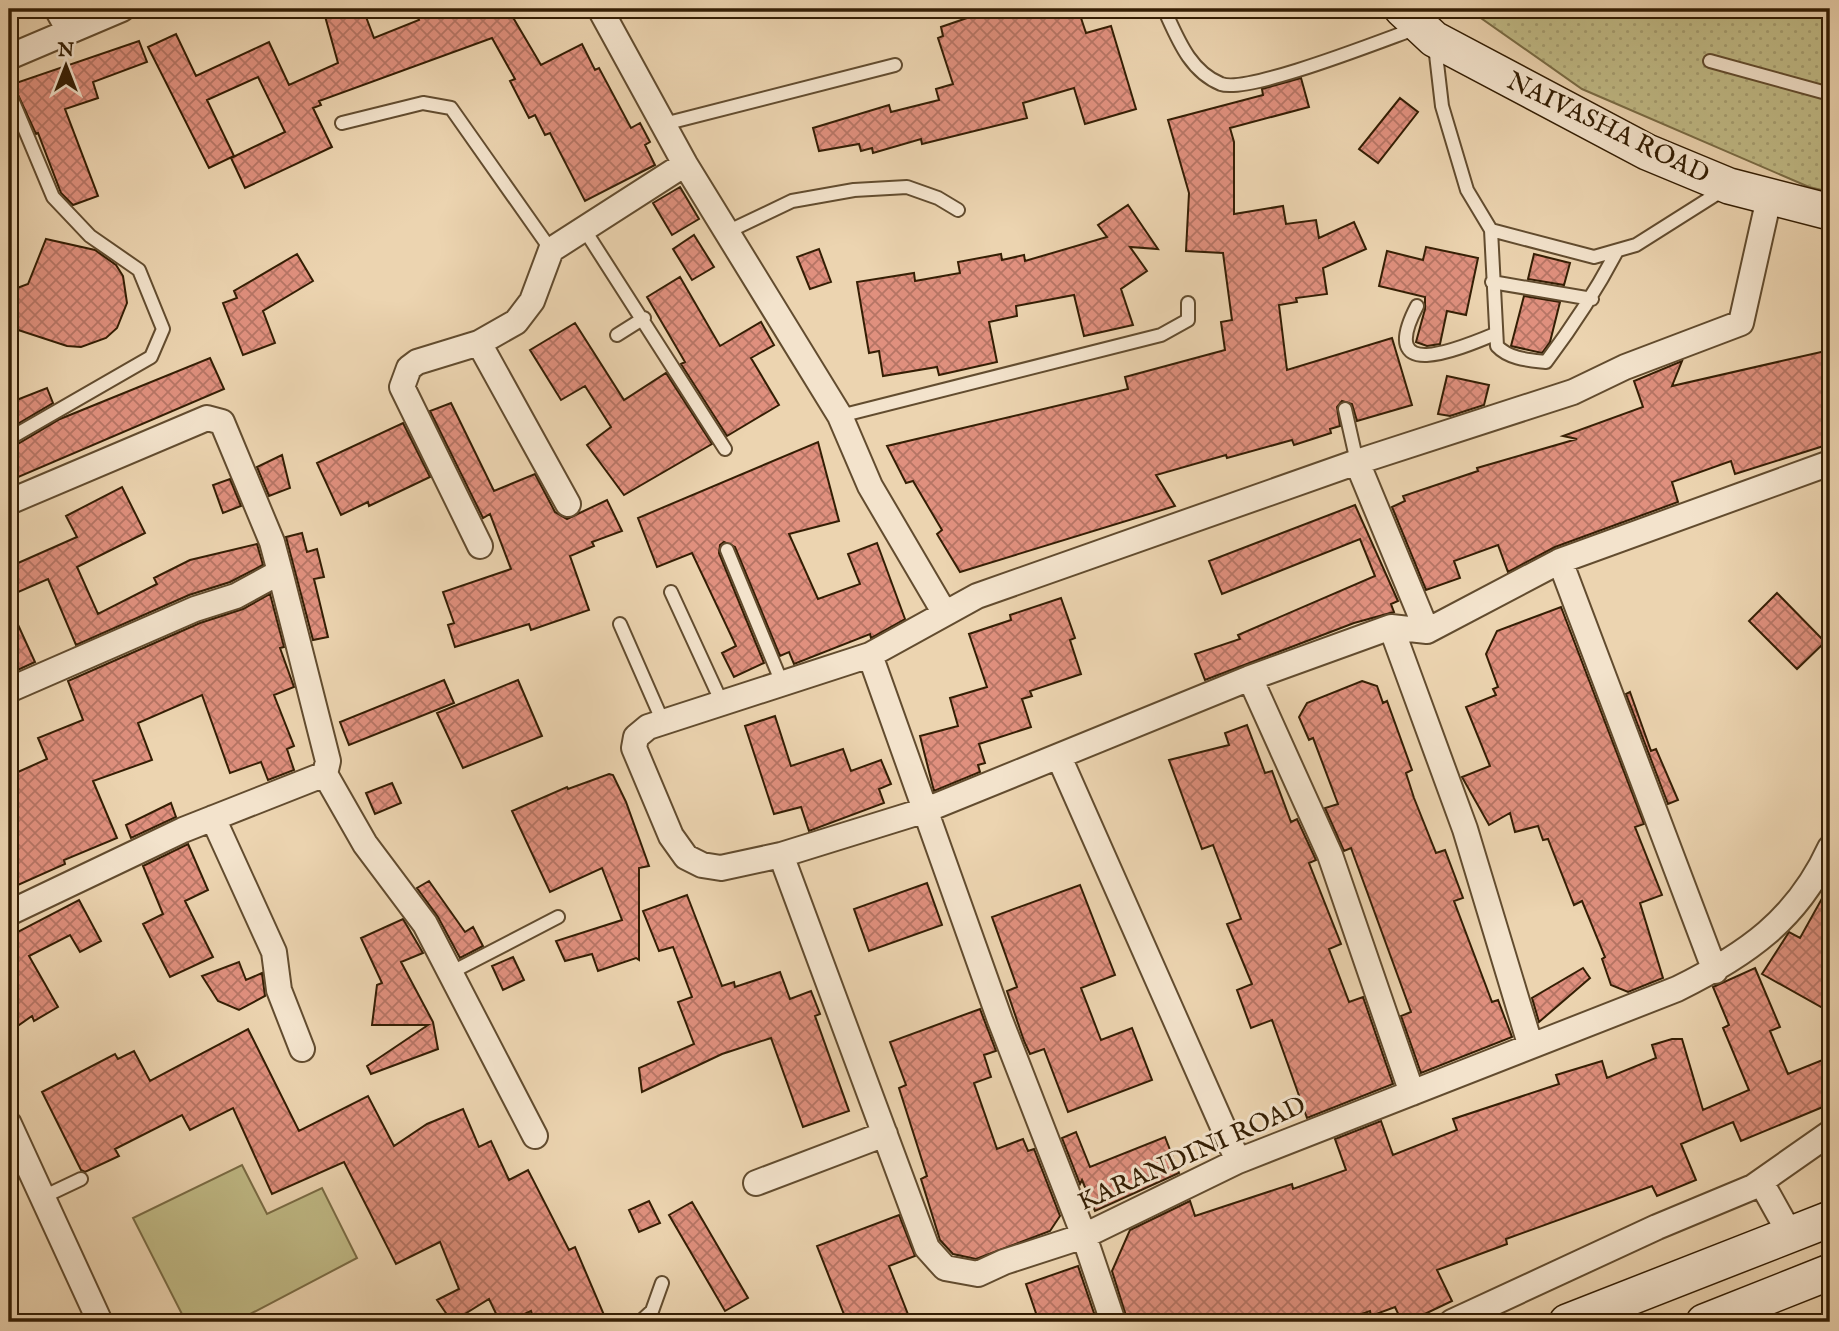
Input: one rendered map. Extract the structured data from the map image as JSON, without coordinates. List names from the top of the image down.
{
  "streets": {
    "main road": ["NAIVASHA ROAD"],
    "street": ["KARANDINI ROAD"]
  },
  "north": "top"
}
